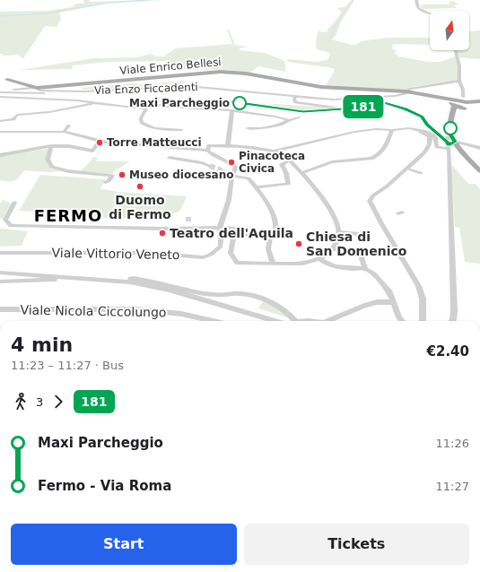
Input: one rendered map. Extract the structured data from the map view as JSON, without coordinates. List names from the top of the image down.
{
  "streets": {
    "main road": ["Viale Enrico Bellesi"],
    "street": ["Via Enzo Ficcadenti", "Viale Vittorio Veneto", "Viale Nicola Ciccolungo"]
  },
  "crossings": [
    ["Viale Enrico Bellesi", "Via Enzo Ficcadenti"]
  ],
  "districts": ["FERMO"],
  "places": [
    "Maxi Parcheggio",
    "Torre Matteucci",
    "Pinacoteca Civica",
    "Museo diocesano",
    "Duomo di Fermo",
    "Teatro dell'Aquila",
    "Chiesa di San Domenico"
  ],
  "lines": ["bus line 181"],
  "north": "top",
  "page": {
    "on_map": "181",
    "heading": ["4 min", "11:23 – 11:27 · Bus", "€2.40"],
    "legs": ["3", "181"],
    "list": [
      {
        "name": "Maxi Parcheggio",
        "value": "11:26"
      },
      {
        "name": "Fermo - Via Roma",
        "value": "11:27"
      }
    ],
    "buttons": ["Start", "Tickets"]
  }
}
